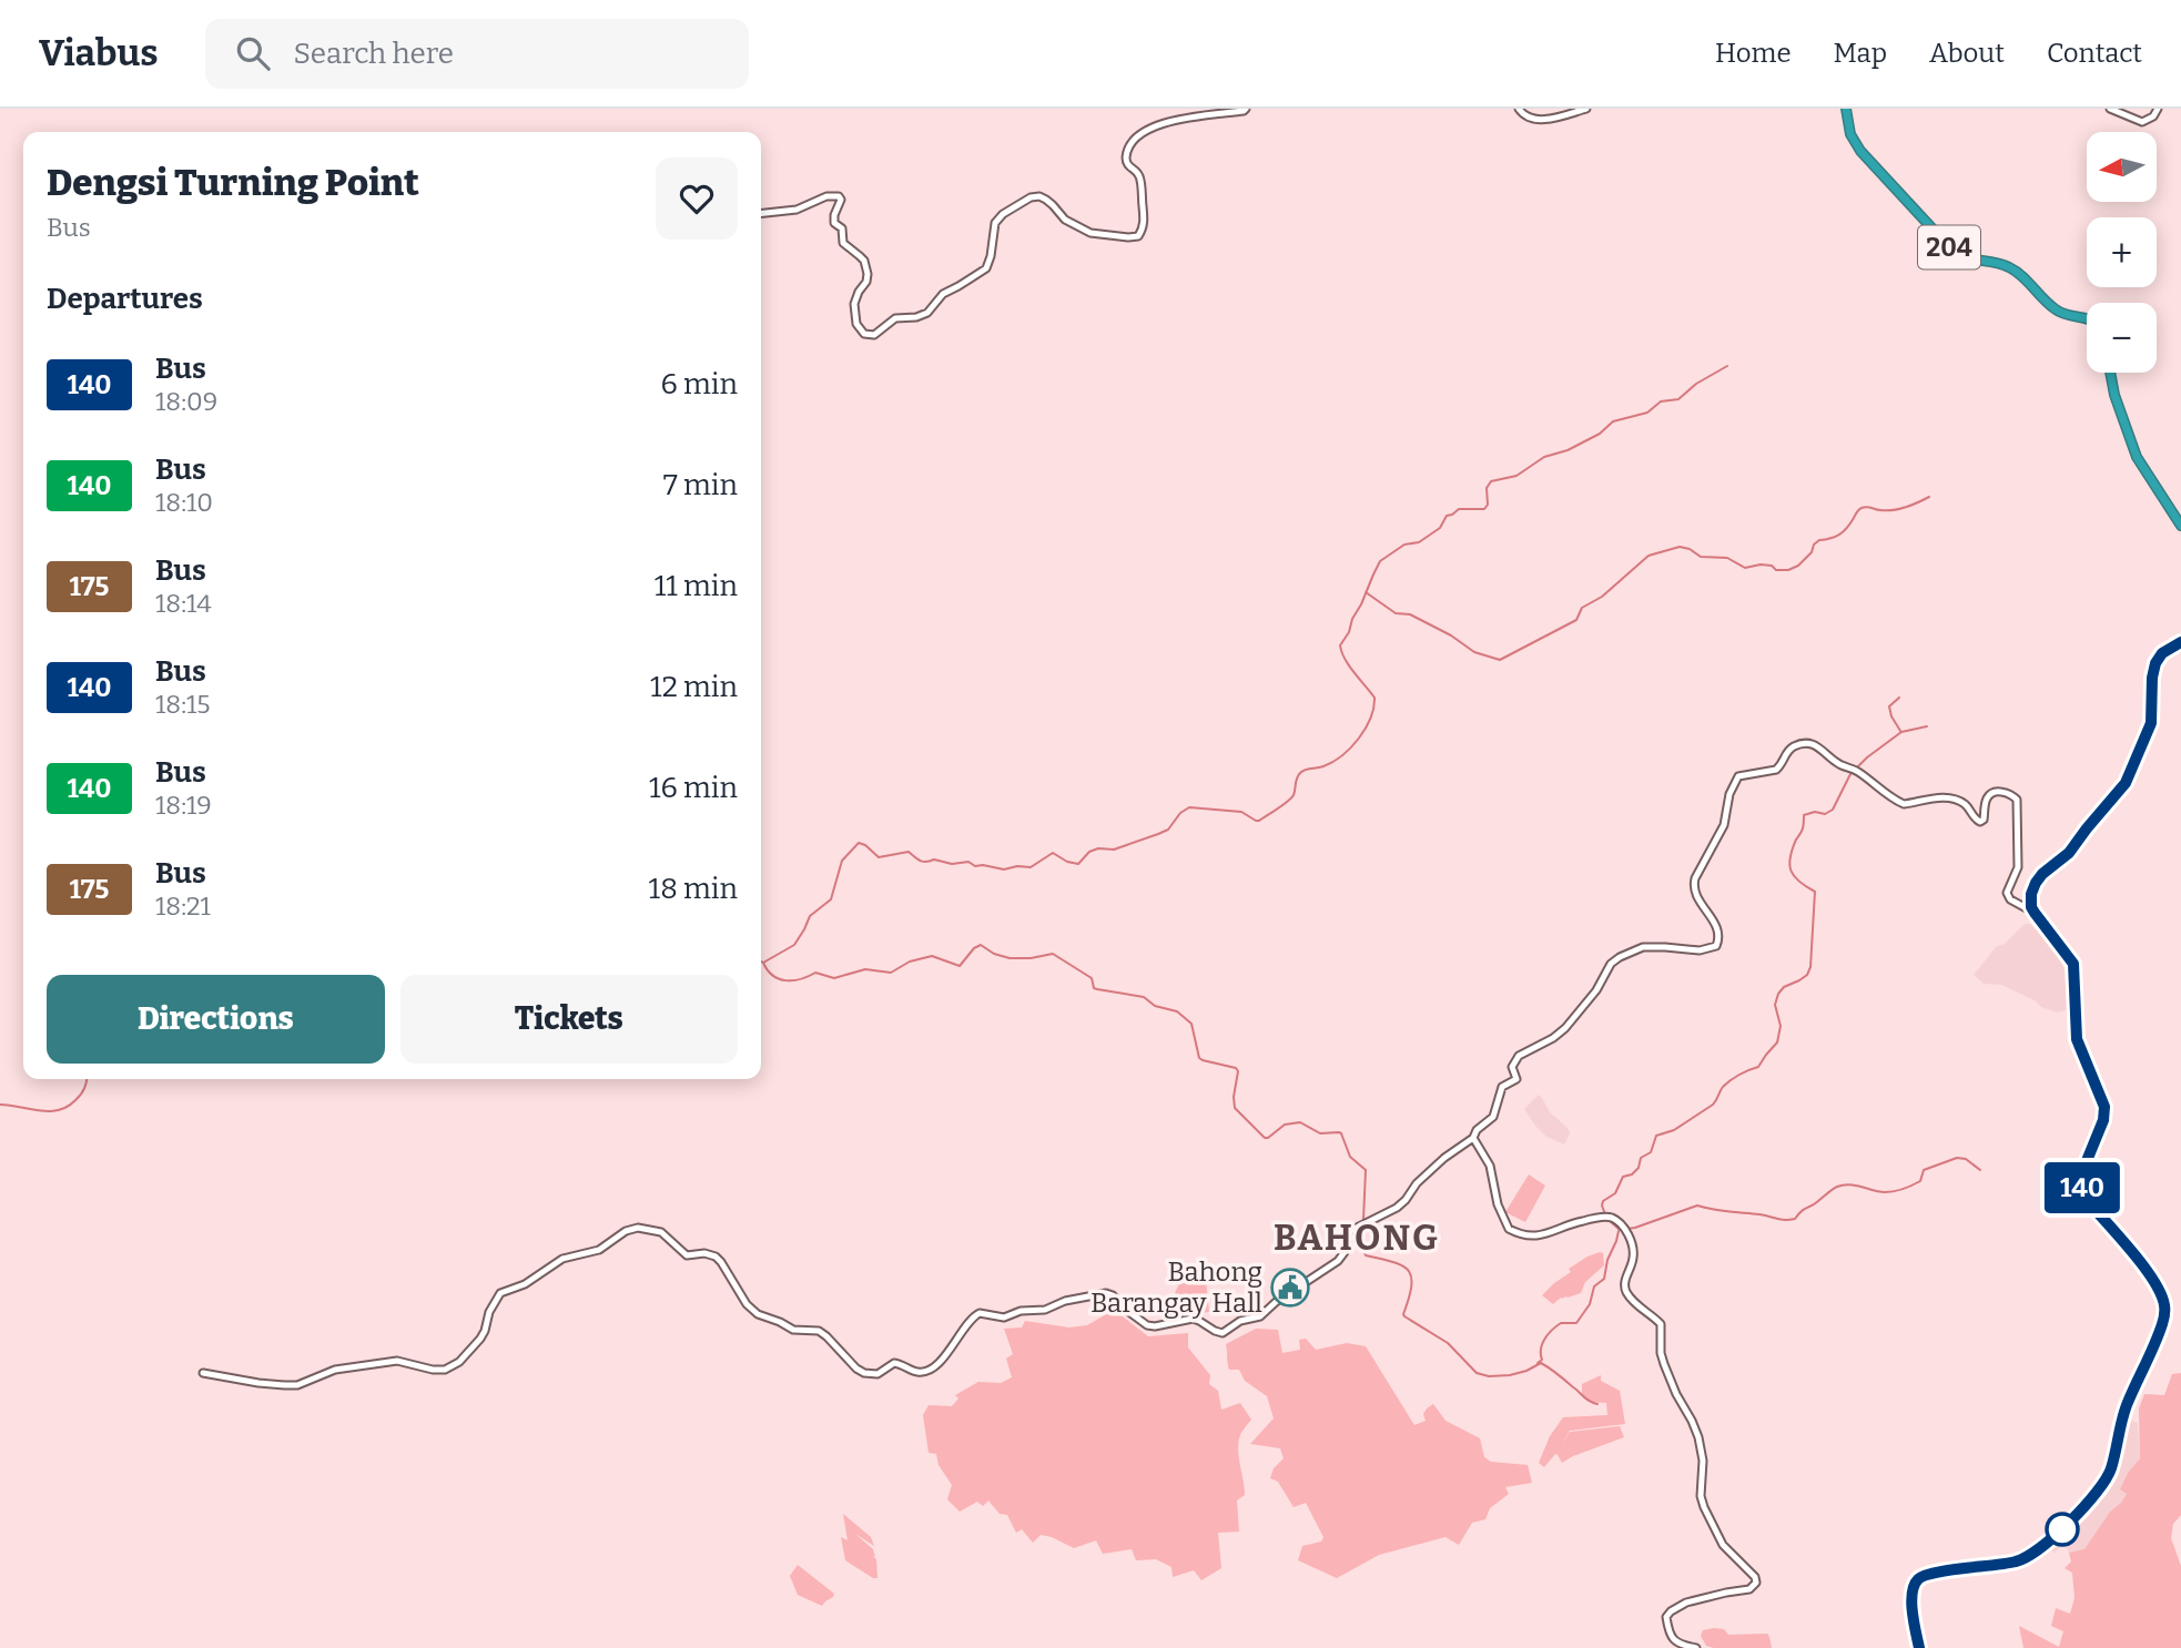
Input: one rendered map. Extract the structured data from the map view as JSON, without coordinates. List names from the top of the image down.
{
  "streets": {
    "highway": ["204"]
  },
  "districts": ["BAHONG"],
  "places": {
    "public building": ["Bahong Barangay Hall"]
  },
  "lines": ["bus line 140"],
  "north": "left",
  "page": {
    "header": "Viabus",
    "search": "Search here",
    "nav": [
      "Home",
      "Map",
      "About",
      "Contact"
    ],
    "on_map": "140",
    "map_buttons": ["+", "−"],
    "heading": [
      ["Dengsi Turning Point", "Bus"],
      "Departures"
    ],
    "list": [
      {
        "mark": "140",
        "name": "Bus",
        "note": "18:09",
        "value": "6 min"
      },
      {
        "mark": "140",
        "name": "Bus",
        "note": "18:10",
        "value": "7 min"
      },
      {
        "mark": "175",
        "name": "Bus",
        "note": "18:14",
        "value": "11 min"
      },
      {
        "mark": "140",
        "name": "Bus",
        "note": "18:15",
        "value": "12 min"
      },
      {
        "mark": "140",
        "name": "Bus",
        "note": "18:19",
        "value": "16 min"
      },
      {
        "mark": "175",
        "name": "Bus",
        "note": "18:21",
        "value": "18 min"
      }
    ],
    "buttons": ["Directions", "Tickets"]
  }
}
